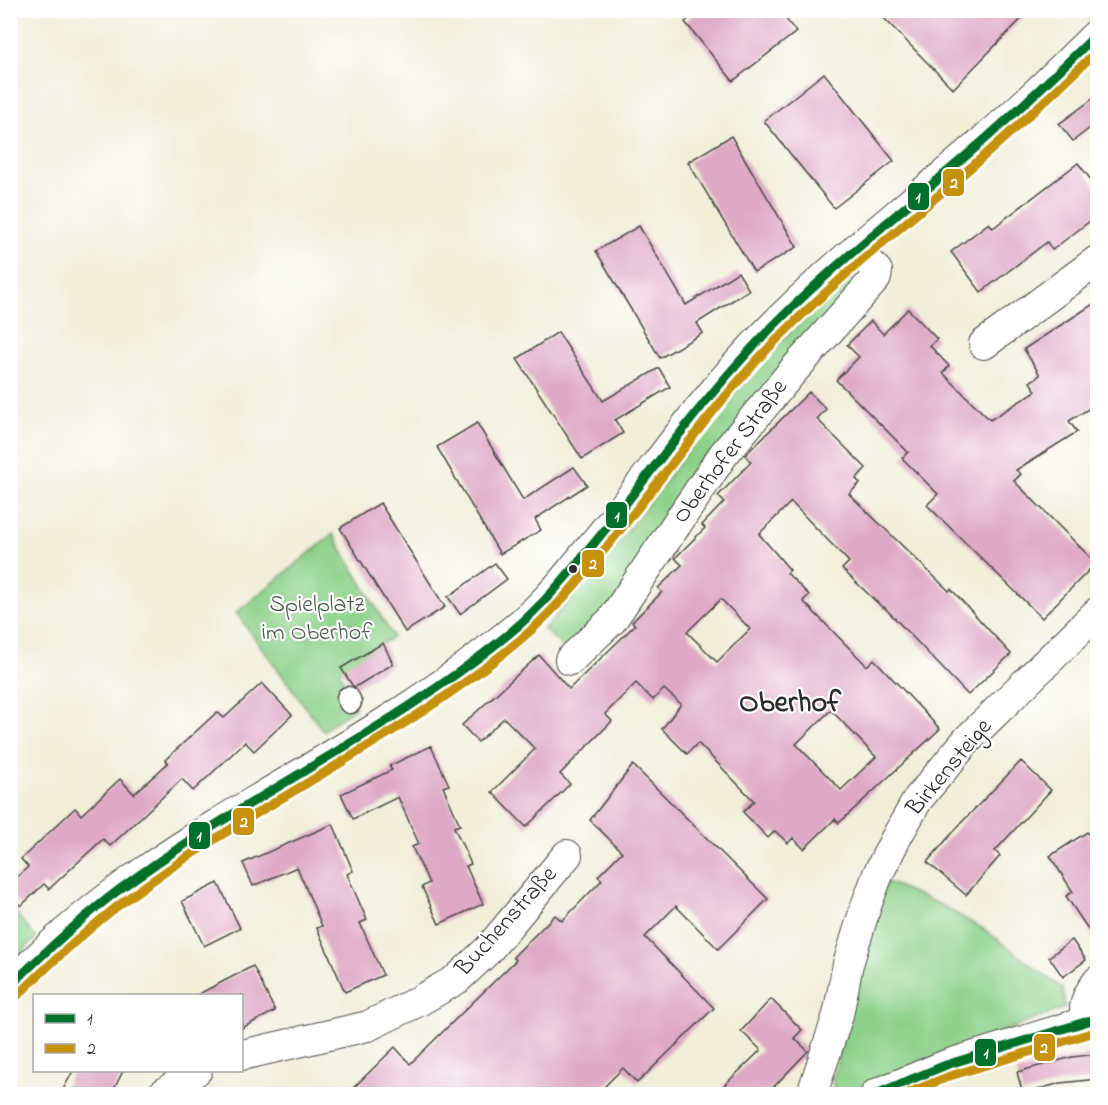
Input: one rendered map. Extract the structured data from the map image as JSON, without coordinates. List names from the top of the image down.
{
  "streets": {
    "street": ["Oberhofer Straße", "Birkensteige", "Buchenstraße"]
  },
  "districts": ["Oberhof"],
  "parks": ["Spielplatz im Oberhof"],
  "lines": ["transit line 1", "transit line 2"],
  "legend": ["1", "2"]
}
